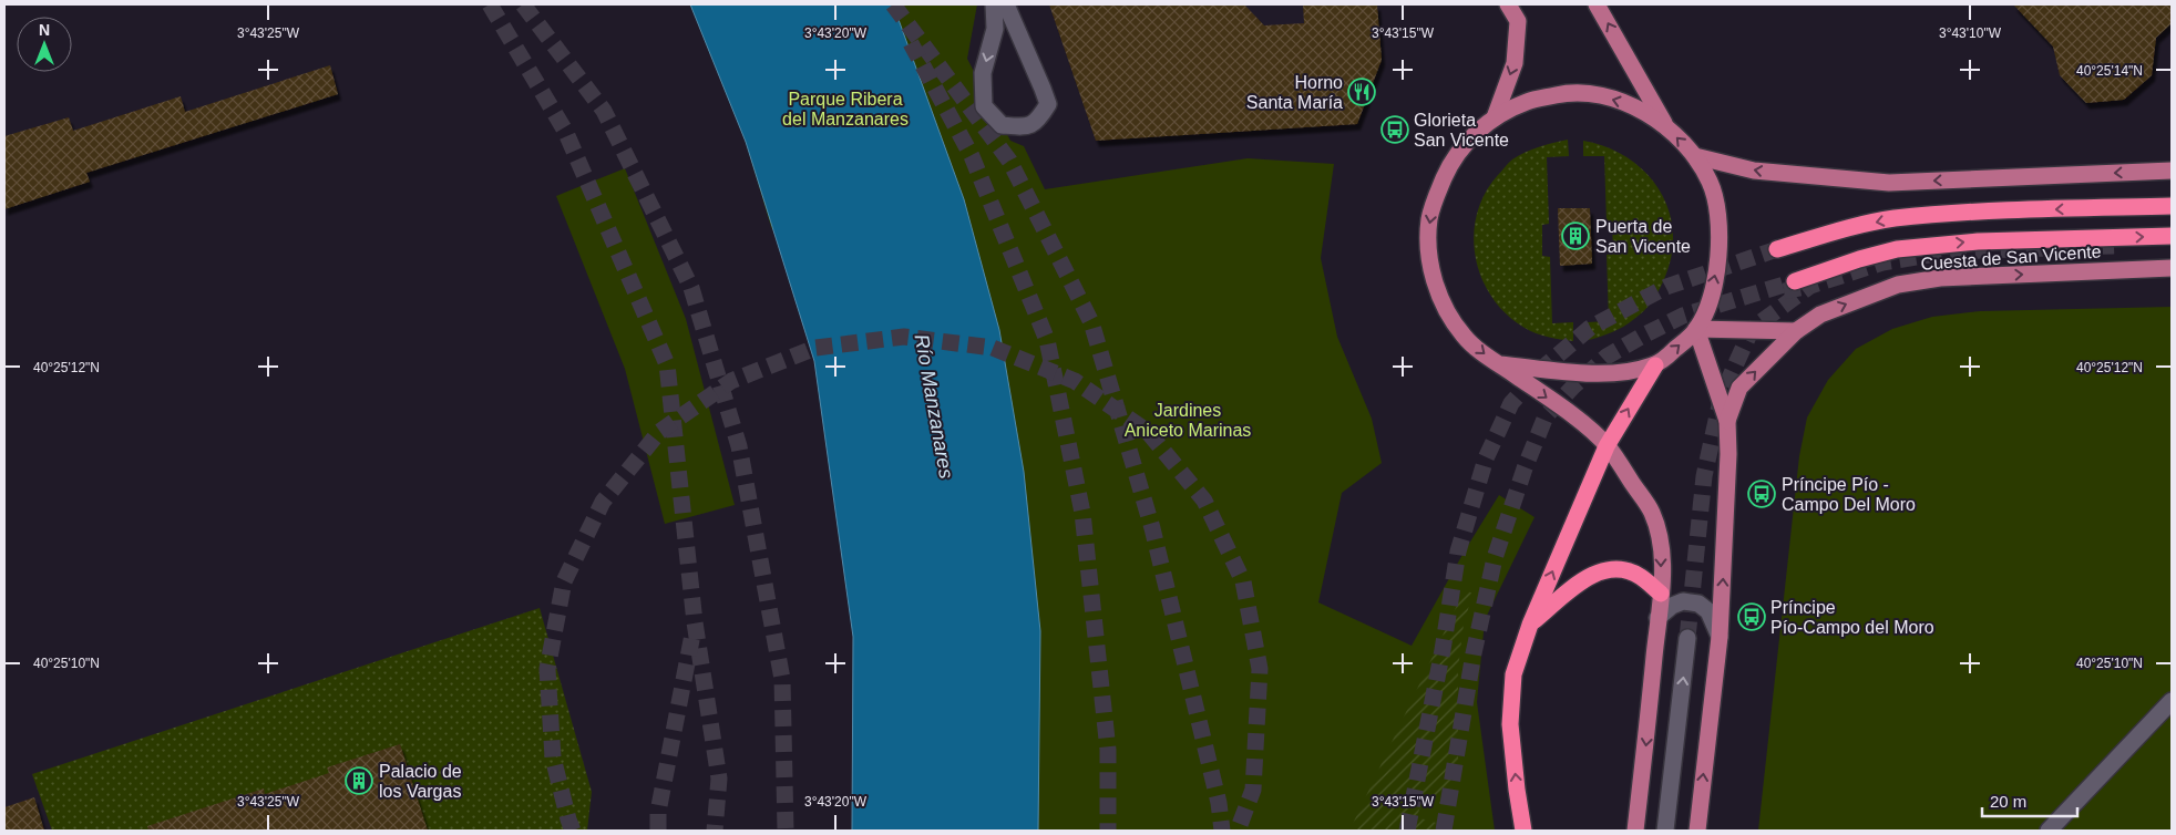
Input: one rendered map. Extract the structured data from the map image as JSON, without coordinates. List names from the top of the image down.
{
  "streets": {
    "main road": ["Cuesta de San Vicente"]
  },
  "water": ["Río Manzanares"],
  "parks": ["Parque Ribera del Manzanares", "Jardines Aniceto Marinas"],
  "places": {
    "restaurant": ["Horno Santa María"],
    "bus stop": ["Glorieta San Vicente", "Príncipe Pío - Campo Del Moro", "Príncipe Pío-Campo del Moro"],
    "building": ["Puerta de San Vicente", "Palacio de los Vargas"]
  },
  "scale_bar": "20 m",
  "north": "top",
  "coordinates": [
    "3°43'25\"W",
    "3°43'20\"W",
    "3°43'15\"W",
    "3°43'10\"W",
    "40°25'14\"N",
    "40°25'12\"N",
    "40°25'10\"N"
  ]
}
